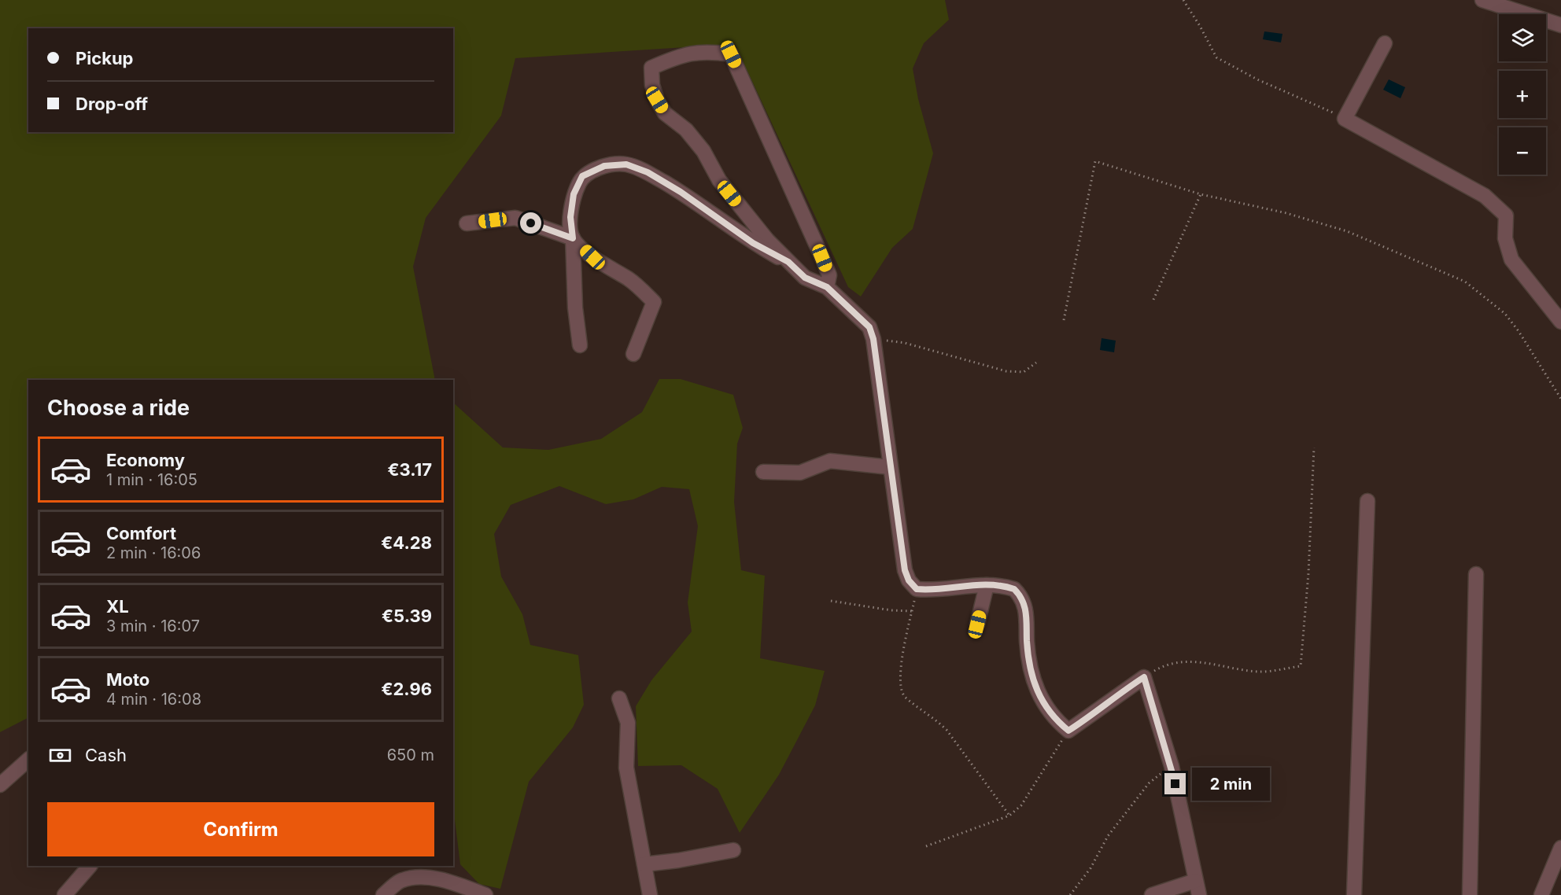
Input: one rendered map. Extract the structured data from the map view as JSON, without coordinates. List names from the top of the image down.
{
  "page": {
    "map_buttons": ["+", "−"],
    "banner": ["Pickup", "Drop-off"],
    "heading": "Choose a ride",
    "list": [
      {
        "name": "Economy",
        "note": "1 min · 16:05",
        "value": "€3.17"
      },
      {
        "name": "Comfort",
        "note": "2 min · 16:06",
        "value": "€4.28"
      },
      {
        "name": "XL",
        "note": "3 min · 16:07",
        "value": "€5.39"
      },
      {
        "name": "Moto",
        "note": "4 min · 16:08",
        "value": "€2.96"
      }
    ],
    "pay": ["Cash", "650 m"],
    "bubble": "2 min",
    "buttons": "Confirm"
  }
}
